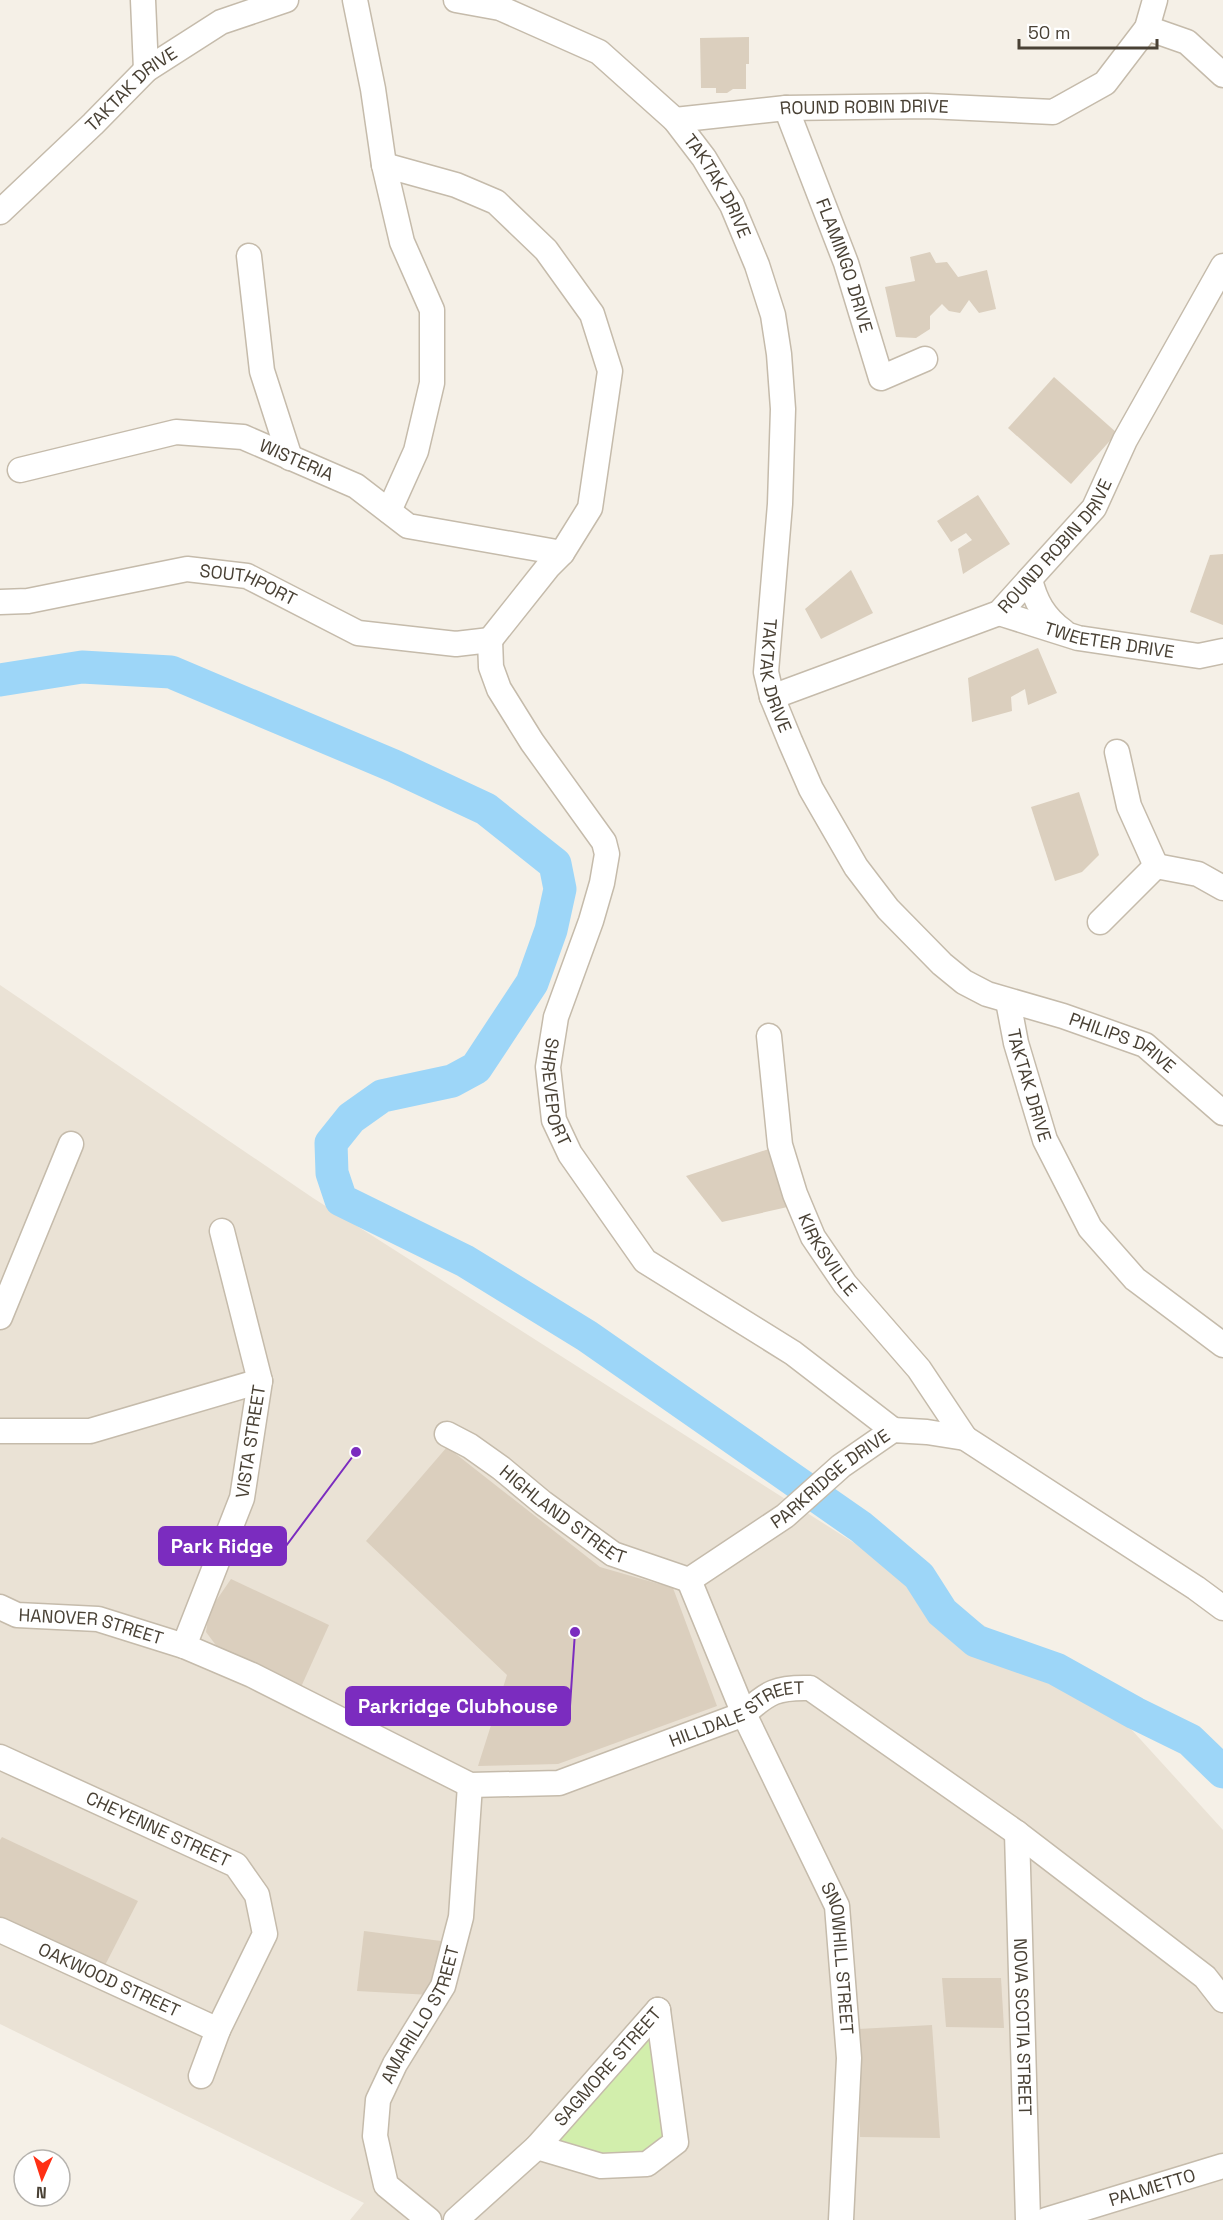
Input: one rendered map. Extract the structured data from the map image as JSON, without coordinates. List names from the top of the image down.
{
  "streets": {
    "street": [
      "TAKTAK DRIVE",
      "ROUND ROBIN DRIVE",
      "FLAMINGO DRIVE",
      "WISTERIA",
      "SOUTHPORT",
      "TWEETER DRIVE",
      "PHILIPS DRIVE",
      "SHREVEPORT",
      "KIRKSVILLE",
      "VISTA STREET",
      "PARKRIDGE DRIVE",
      "HIGHLAND STREET",
      "HANOVER STREET",
      "HILLDALE STREET",
      "CHEYENNE STREET",
      "SNOWHILL STREET",
      "OAKWOOD STREET",
      "AMARILLO STREET",
      "NOVA SCOTIA STREET",
      "SAGMORE STREET",
      "PALMETTO"
    ]
  },
  "crossings": [
    ["TAKTAK DRIVE", "ROUND ROBIN DRIVE"],
    ["TAKTAK DRIVE", "PHILIPS DRIVE"],
    ["ROUND ROBIN DRIVE", "FLAMINGO DRIVE"],
    ["ROUND ROBIN DRIVE", "TWEETER DRIVE"],
    ["SOUTHPORT", "SHREVEPORT"],
    ["SHREVEPORT", "PARKRIDGE DRIVE"],
    ["KIRKSVILLE", "PARKRIDGE DRIVE"],
    ["VISTA STREET", "HANOVER STREET"],
    ["VISTA STREET", "HILLDALE STREET"],
    ["PARKRIDGE DRIVE", "HIGHLAND STREET"],
    ["HANOVER STREET", "HILLDALE STREET"],
    ["HILLDALE STREET", "SNOWHILL STREET"],
    ["HILLDALE STREET", "AMARILLO STREET"],
    ["HILLDALE STREET", "NOVA SCOTIA STREET"],
    ["CHEYENNE STREET", "OAKWOOD STREET"]
  ],
  "places": ["Park Ridge", "Parkridge Clubhouse"],
  "scale_bar": "50 m",
  "north": "bottom"
}
